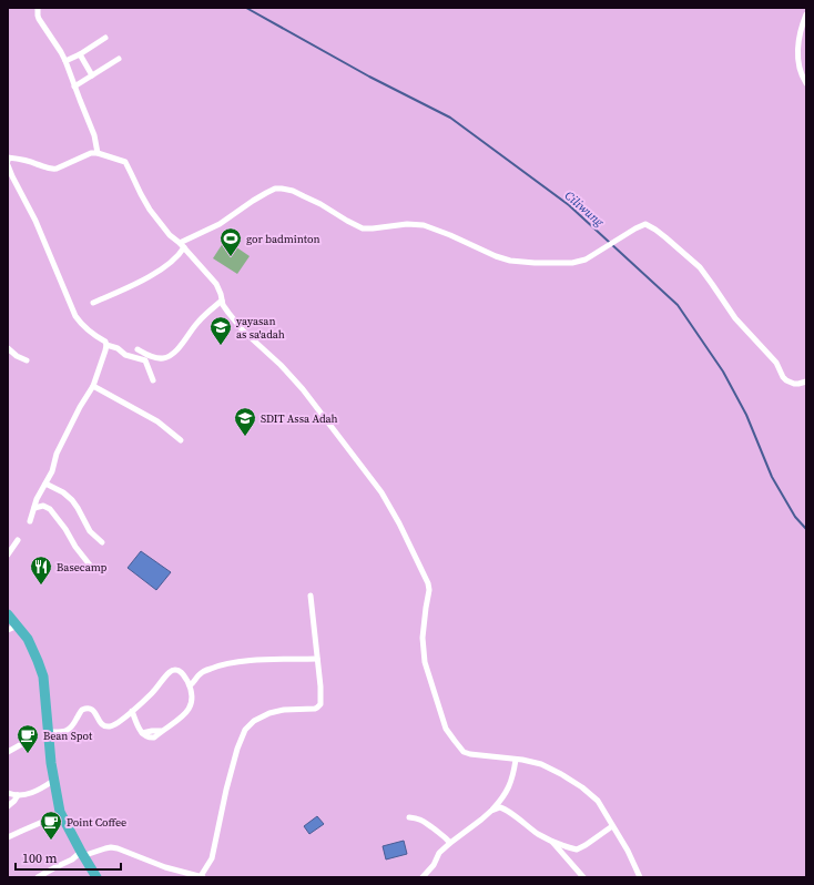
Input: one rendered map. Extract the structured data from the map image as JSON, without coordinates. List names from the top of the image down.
{
  "water": ["Ciliwung"],
  "places": {
    "sports": ["gor badminton"],
    "school or university": ["yayasan as sa'adah", "SDIT Assa Adah"],
    "restaurant": ["Basecamp"],
    "cafe": ["Bean Spot", "Point Coffee"]
  },
  "scale_bar": "100 m"
}
